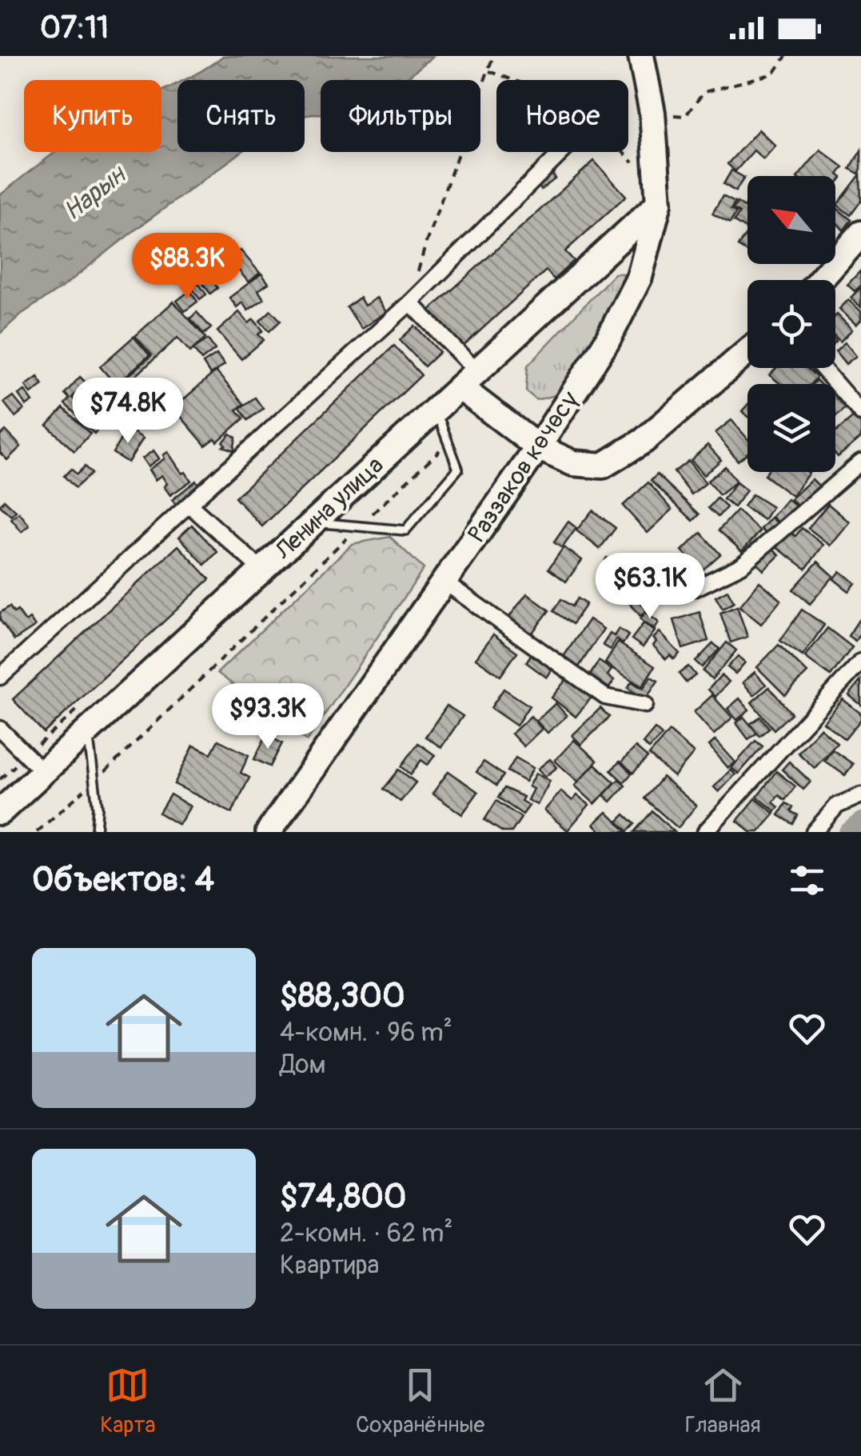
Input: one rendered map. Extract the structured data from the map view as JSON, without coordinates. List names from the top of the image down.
{
  "streets": {
    "main road": ["Раззаков көчөсү", "Ленина улица"]
  },
  "crossings": [
    ["Раззаков көчөсү", "Ленина улица"]
  ],
  "water": ["Нарын"],
  "north": "top left",
  "page": {
    "status": "07:11",
    "chip": [
      "Купить",
      "Снять",
      "Фильтры",
      "Новое"
    ],
    "price": [
      "$88.3K",
      "$74.8K",
      "$63.1K",
      "$93.3K"
    ],
    "heading": "Объектов: 4",
    "list": [
      {
        "name": "$88,300",
        "note": "4-комн. · 96 m² · Дом"
      },
      {
        "name": "$74,800",
        "note": "2-комн. · 62 m² · Квартира"
      }
    ],
    "tabs": ["Карта", "Сохранённые", "Главная"]
  }
}
